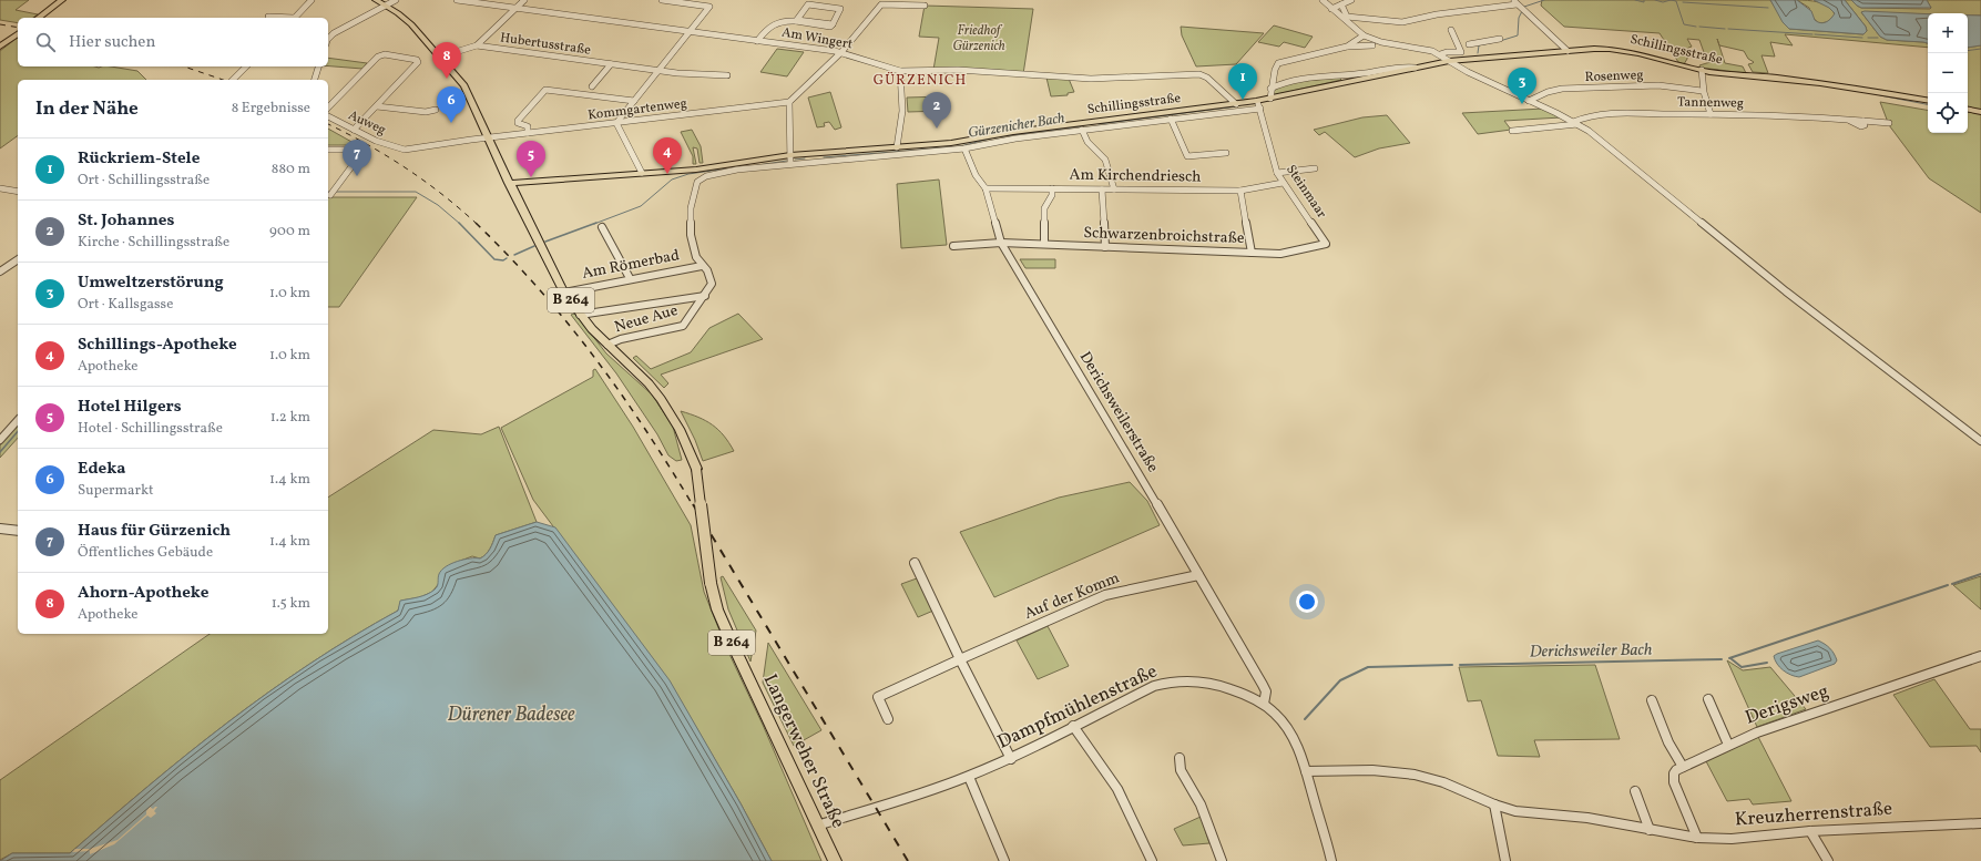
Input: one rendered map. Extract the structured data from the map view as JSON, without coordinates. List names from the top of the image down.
{
  "streets": {
    "main road": ["Schillingsstraße", "B 264", "Langerweher Straße"],
    "street": [
      "Am Wingert",
      "Hubertusstraße",
      "Rosenweg",
      "Tannenweg",
      "Kommgartenweg",
      "Auweg",
      "Am Kirchendriesch",
      "Steinmaar",
      "Schwarzenbroichstraße",
      "Am Römerbad",
      "Neue Aue",
      "Derichsweilerstraße",
      "Auf der Komm",
      "Derigsweg",
      "Dampfmühlenstraße",
      "Kreuzherrenstraße"
    ]
  },
  "crossings": [
    ["Am Wingert", "Schillingsstraße"],
    ["Schillingsstraße", "Steinmaar"],
    ["Schillingsstraße", "B 264"],
    ["Schillingsstraße", "Neue Aue"],
    ["Schillingsstraße", "Derichsweilerstraße"],
    ["Kommgartenweg", "Auweg"],
    ["Kommgartenweg", "B 264"],
    ["Am Kirchendriesch", "Steinmaar"],
    ["Am Kirchendriesch", "Derichsweilerstraße"],
    ["Steinmaar", "Schwarzenbroichstraße"],
    ["Schwarzenbroichstraße", "Derichsweilerstraße"],
    ["Am Römerbad", "B 264"],
    ["Am Römerbad", "Neue Aue"],
    ["B 264", "Neue Aue"],
    ["B 264", "Langerweher Straße"],
    ["Neue Aue", "Langerweher Straße"],
    ["Derichsweilerstraße", "Auf der Komm"],
    ["Derichsweilerstraße", "Dampfmühlenstraße"],
    ["Dampfmühlenstraße", "Langerweher Straße"],
    ["Dampfmühlenstraße", "Kreuzherrenstraße"]
  ],
  "districts": ["GÜRZENICH"],
  "water": ["Gürzenicher Bach", "Derichsweiler Bach", "Dürener Badesee"],
  "parks": ["Friedhof Gürzenich"],
  "page": {
    "map_buttons": ["+", "−"],
    "search": "Hier suchen",
    "pins": [
      "8",
      "1",
      "3",
      "6",
      "2",
      "4",
      "7",
      "5"
    ],
    "heading": ["In der Nähe", "8 Ergebnisse"],
    "list": [
      {
        "mark": "1",
        "name": "Rückriem-Stele",
        "note": "Ort · Schillingsstraße",
        "value": "880 m"
      },
      {
        "mark": "2",
        "name": "St. Johannes",
        "note": "Kirche · Schillingsstraße",
        "value": "900 m"
      },
      {
        "mark": "3",
        "name": "Umweltzerstörung",
        "note": "Ort · Kallsgasse",
        "value": "1.0 km"
      },
      {
        "mark": "4",
        "name": "Schillings-Apotheke",
        "note": "Apotheke",
        "value": "1.0 km"
      },
      {
        "mark": "5",
        "name": "Hotel Hilgers",
        "note": "Hotel · Schillingsstraße",
        "value": "1.2 km"
      },
      {
        "mark": "6",
        "name": "Edeka",
        "note": "Supermarkt",
        "value": "1.4 km"
      },
      {
        "mark": "7",
        "name": "Haus für Gürzenich",
        "note": "Öffentliches Gebäude",
        "value": "1.4 km"
      },
      {
        "mark": "8",
        "name": "Ahorn-Apotheke",
        "note": "Apotheke",
        "value": "1.5 km"
      }
    ]
  }
}
